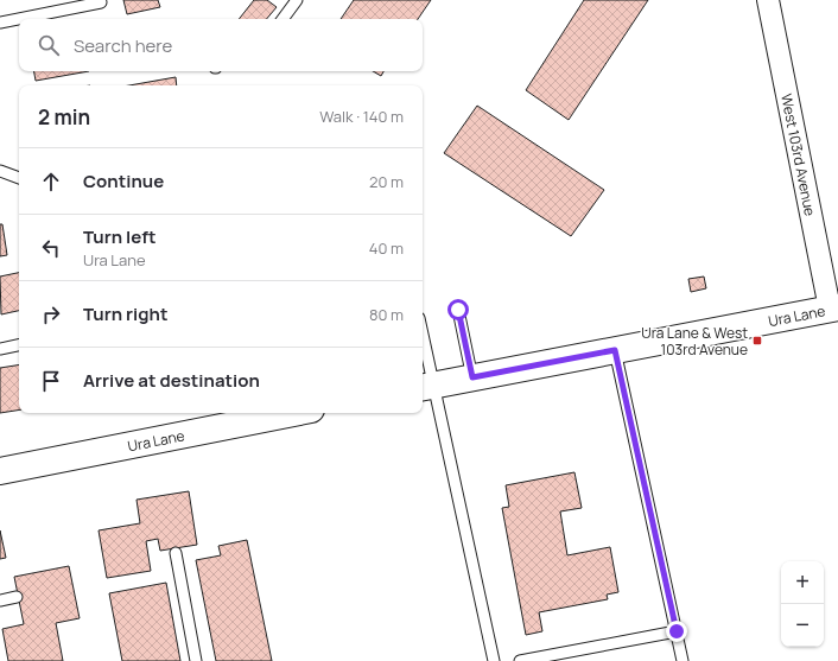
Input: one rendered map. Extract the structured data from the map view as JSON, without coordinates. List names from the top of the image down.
{
  "streets": {
    "street": ["West 103rd Avenue", "Ura Lane"]
  },
  "crossings": [
    ["West 103rd Avenue", "Ura Lane"]
  ],
  "places": {
    "transit": ["Ura Lane & West 103rd Avenue"]
  },
  "page": {
    "search": "Search here",
    "heading": ["2 min", "Walk · 140 m"],
    "list": [
      ["Continue", "20 m"],
      ["Turn left", "Ura Lane", "40 m"],
      ["Turn right", "80 m"],
      "Arrive at destination"
    ],
    "map_buttons": ["+", "−"]
  }
}
